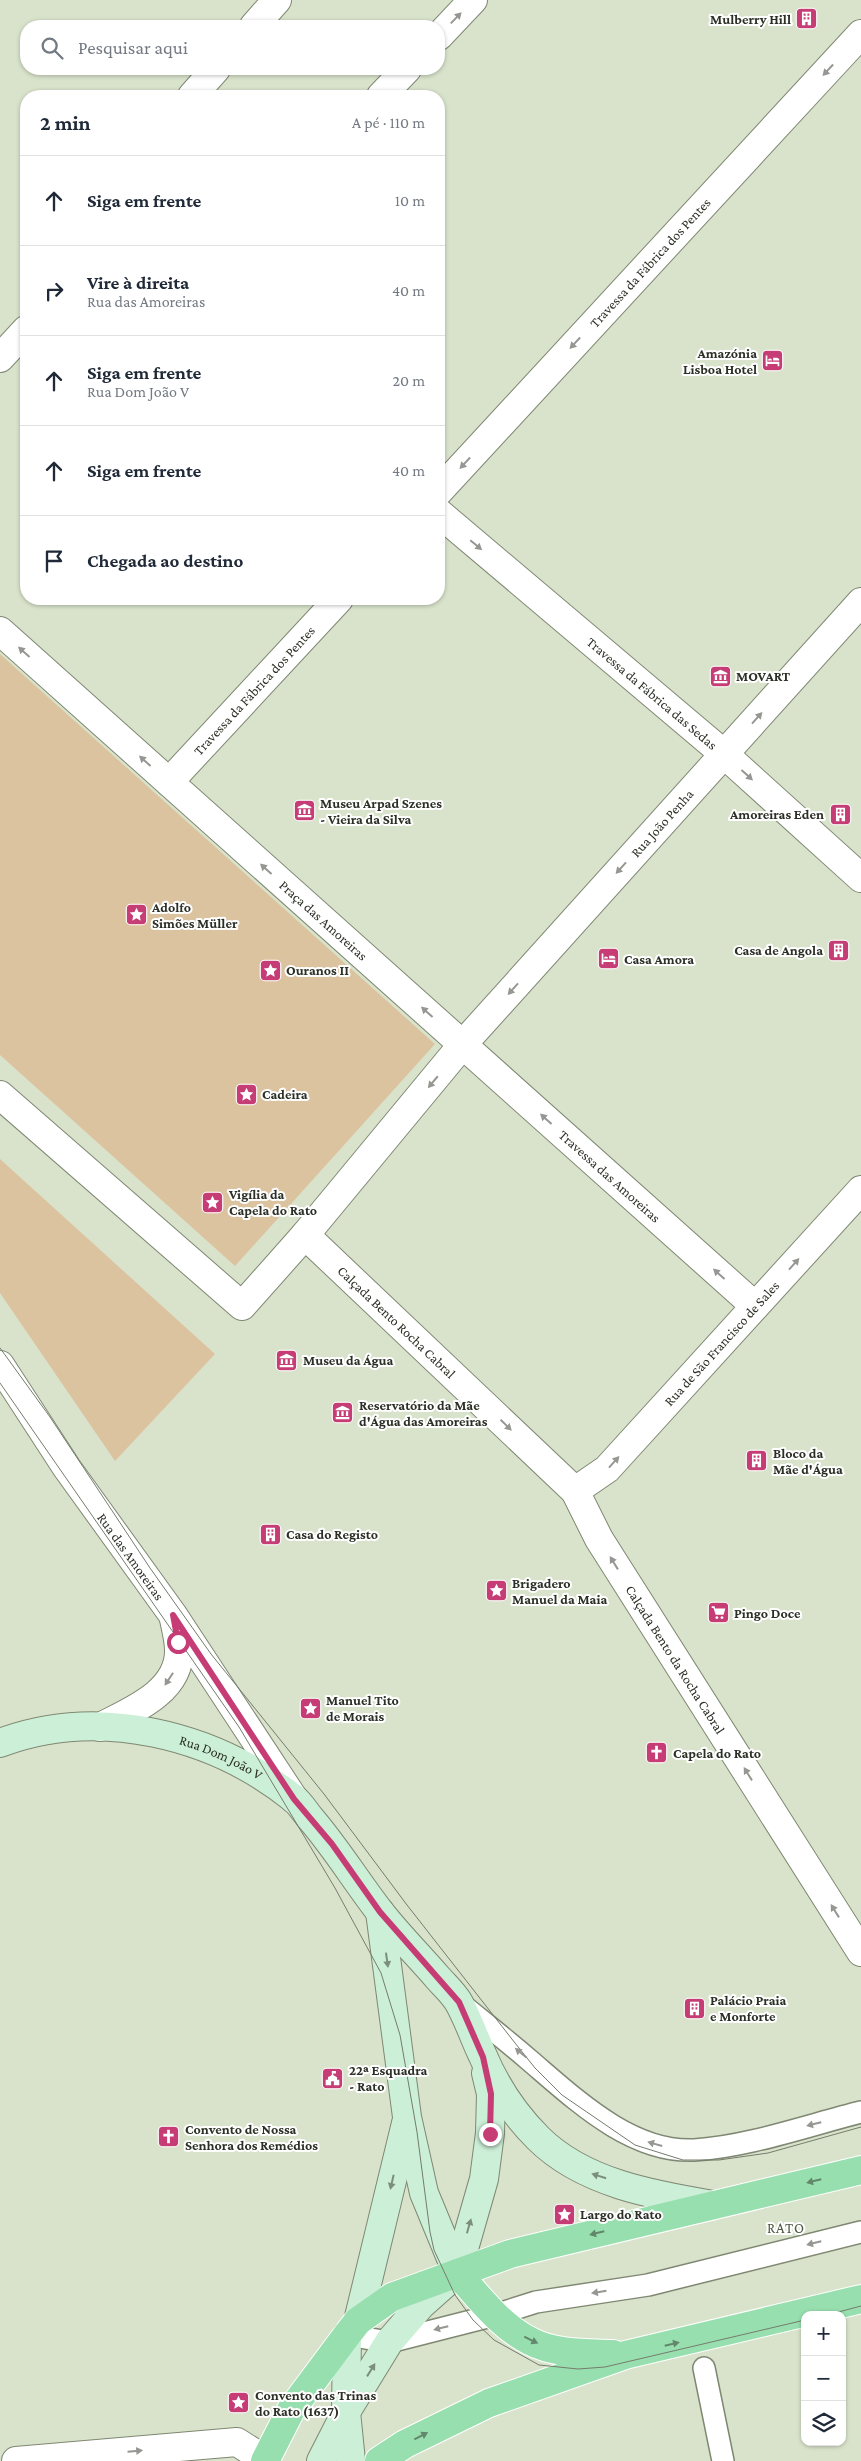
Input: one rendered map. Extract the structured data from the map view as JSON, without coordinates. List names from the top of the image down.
{
  "streets": {
    "main road": ["Rua Dom João V"],
    "street": [
      "Travessa da Fábrica dos Pentes",
      "Travessa da Fábrica das Sedas",
      "Rua João Penha",
      "Praça das Amoreiras",
      "Travessa das Amoreiras",
      "Calçada Bento Rocha Cabral",
      "Rua de São Francisco de Sales",
      "Rua das Amoreiras",
      "Calçada Bento da Rocha Cabral"
    ]
  },
  "crossings": [
    ["Travessa da Fábrica dos Pentes", "Praça das Amoreiras"],
    ["Travessa da Fábrica das Sedas", "Rua João Penha"],
    ["Rua João Penha", "Praça das Amoreiras"],
    ["Rua João Penha", "Travessa das Amoreiras"],
    ["Praça das Amoreiras", "Travessa das Amoreiras"],
    ["Travessa das Amoreiras", "Rua de São Francisco de Sales"],
    ["Calçada Bento Rocha Cabral", "Rua de São Francisco de Sales"],
    ["Calçada Bento Rocha Cabral", "Calçada Bento da Rocha Cabral"],
    ["Rua de São Francisco de Sales", "Calçada Bento da Rocha Cabral"],
    ["Rua das Amoreiras", "Rua Dom João V"]
  ],
  "one_way": [
    "Travessa da Fábrica dos Pentes",
    "Travessa da Fábrica das Sedas",
    "Praça das Amoreiras",
    "Travessa das Amoreiras",
    "Calçada Bento Rocha Cabral",
    "Rua de São Francisco de Sales",
    "Calçada Bento da Rocha Cabral"
  ],
  "districts": ["RATO"],
  "places": {
    "building": [
      "Mulberry Hill",
      "Amoreiras Eden",
      "Casa de Angola",
      "Bloco da Mãe d'Água",
      "Casa do Registo",
      "Palácio Praia e Monforte"
    ],
    "hotel": ["Amazónia Lisboa Hotel", "Casa Amora"],
    "museum": [
      "MOVART",
      "Museu Arpad Szenes - Vieira da Silva",
      "Museu da Água",
      "Reservatório da Mãe d'Água das Amoreiras"
    ],
    "place": [
      "Adolfo Simões Müller",
      "Ouranos II",
      "Cadeira",
      "Vigília da Capela do Rato",
      "Brigadero Manuel da Maia",
      "Manuel Tito de Morais",
      "Largo do Rato",
      "Convento das Trinas do Rato (1637)"
    ],
    "supermarket": ["Pingo Doce"],
    "church": ["Capela do Rato", "Convento de Nossa Senhora dos Remédios"],
    "public building": ["22ª Esquadra - Rato"]
  },
  "page": {
    "search": "Pesquisar aqui",
    "heading": ["2 min", "A pé · 110 m"],
    "list": [
      ["Siga em frente", "10 m"],
      ["Vire à direita", "Rua das Amoreiras", "40 m"],
      ["Siga em frente", "Rua Dom João V", "20 m"],
      ["Siga em frente", "40 m"],
      "Chegada ao destino"
    ],
    "map_buttons": ["+", "−"]
  }
}
